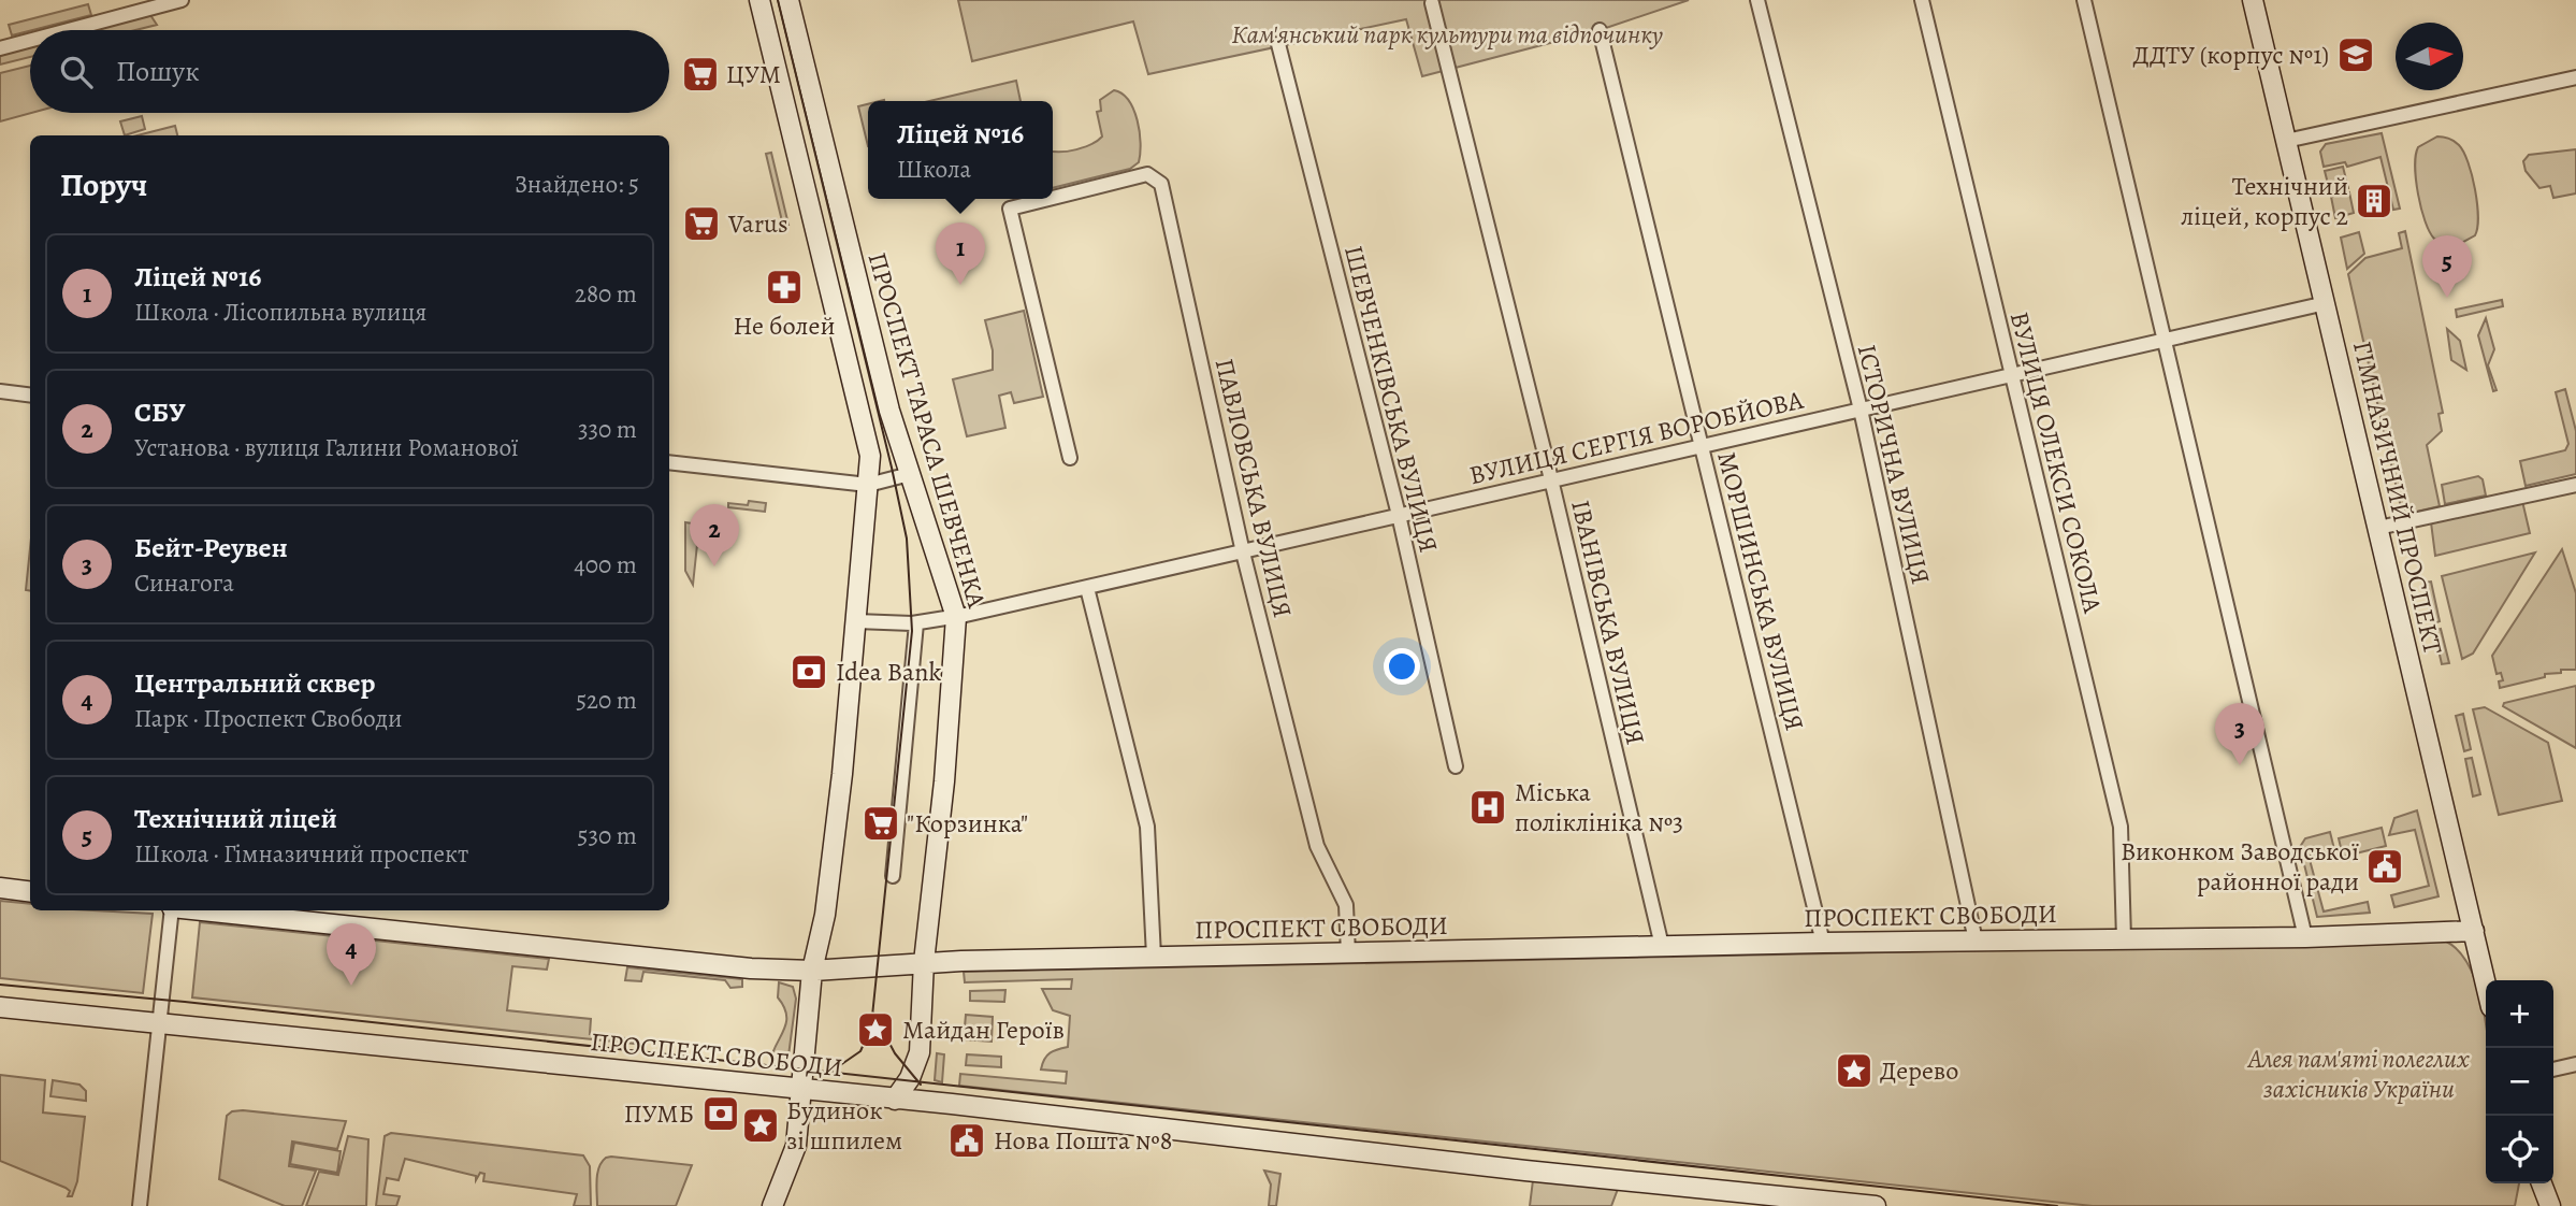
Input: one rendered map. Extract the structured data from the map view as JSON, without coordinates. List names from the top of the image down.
{
  "streets": {
    "main road": ["ПРОСПЕКТ ТАРАСА ШЕВЧЕНКА", "ГІМНАЗИЧНИЙ ПРОСПЕКТ", "ПРОСПЕКТ СВОБОДИ"],
    "street": [
      "ШЕВЧЕНКІВСЬКА ВУЛИЦЯ",
      "ВУЛИЦЯ СЕРГІЯ ВОРОБЙОВА",
      "ВУЛИЦЯ ОЛЕКСИ СОКОЛА",
      "ІСТОРИЧНА ВУЛИЦЯ",
      "ПАВЛОВСЬКА ВУЛИЦЯ",
      "МОРШИНСЬКА ВУЛИЦЯ",
      "ІВАНІВСЬКА ВУЛИЦЯ"
    ]
  },
  "crossings": [
    ["ШЕВЧЕНКІВСЬКА ВУЛИЦЯ", "ВУЛИЦЯ СЕРГІЯ ВОРОБЙОВА"],
    ["ПРОСПЕКТ ТАРАСА ШЕВЧЕНКА", "ВУЛИЦЯ СЕРГІЯ ВОРОБЙОВА"],
    ["ПРОСПЕКТ ТАРАСА ШЕВЧЕНКА", "ПРОСПЕКТ СВОБОДИ"],
    ["ВУЛИЦЯ СЕРГІЯ ВОРОБЙОВА", "ВУЛИЦЯ ОЛЕКСИ СОКОЛА"],
    ["ВУЛИЦЯ СЕРГІЯ ВОРОБЙОВА", "ІСТОРИЧНА ВУЛИЦЯ"],
    ["ВУЛИЦЯ СЕРГІЯ ВОРОБЙОВА", "ПАВЛОВСЬКА ВУЛИЦЯ"],
    ["ВУЛИЦЯ СЕРГІЯ ВОРОБЙОВА", "ГІМНАЗИЧНИЙ ПРОСПЕКТ"],
    ["ВУЛИЦЯ СЕРГІЯ ВОРОБЙОВА", "МОРШИНСЬКА ВУЛИЦЯ"],
    ["ВУЛИЦЯ СЕРГІЯ ВОРОБЙОВА", "ІВАНІВСЬКА ВУЛИЦЯ"],
    ["ВУЛИЦЯ ОЛЕКСИ СОКОЛА", "ПРОСПЕКТ СВОБОДИ"],
    ["ІСТОРИЧНА ВУЛИЦЯ", "ПРОСПЕКТ СВОБОДИ"],
    ["ПАВЛОВСЬКА ВУЛИЦЯ", "ПРОСПЕКТ СВОБОДИ"],
    ["ГІМНАЗИЧНИЙ ПРОСПЕКТ", "ПРОСПЕКТ СВОБОДИ"],
    ["МОРШИНСЬКА ВУЛИЦЯ", "ПРОСПЕКТ СВОБОДИ"],
    ["ІВАНІВСЬКА ВУЛИЦЯ", "ПРОСПЕКТ СВОБОДИ"]
  ],
  "parks": ["Кам'янський парк культури та відпочинку", "Алея пам'яті полеглих захісників України"],
  "places": {
    "school or university": ["ДДТУ (корпус №1)"],
    "supermarket": ["ЦУМ", "Varus", "\"Корзинка\""],
    "building": ["Технічний ліцей, корпус 2"],
    "pharmacy": ["Не болей"],
    "bank": ["Idea Bank", "ПУМБ"],
    "hospital": ["Міська поліклініка №3"],
    "public building": ["Виконком Заводської районної ради", "Нова Пошта №8"],
    "place": ["Майдан Героїв", "Дерево", "Будинок зі шпилем"]
  },
  "north": "right",
  "page": {
    "search": "Пошук",
    "popup": ["Ліцей №16", "Школа"],
    "heading": ["Поруч", "Знайдено: 5"],
    "pins": [
      "1",
      "5",
      "2",
      "3",
      "4"
    ],
    "list": [
      {
        "mark": "1",
        "name": "Ліцей №16",
        "note": "Школа · Лісопильна вулиця",
        "value": "280 m"
      },
      {
        "mark": "2",
        "name": "СБУ",
        "note": "Установа · вулиця Галини Романової",
        "value": "330 m"
      },
      {
        "mark": "3",
        "name": "Бейт-Реувен",
        "note": "Синагога",
        "value": "400 m"
      },
      {
        "mark": "4",
        "name": "Центральний сквер",
        "note": "Парк · Проспект Свободи",
        "value": "520 m"
      },
      {
        "mark": "5",
        "name": "Технічний ліцей",
        "note": "Школа · Гімназичний проспект",
        "value": "530 m"
      }
    ],
    "map_buttons": ["+", "−"]
  }
}
